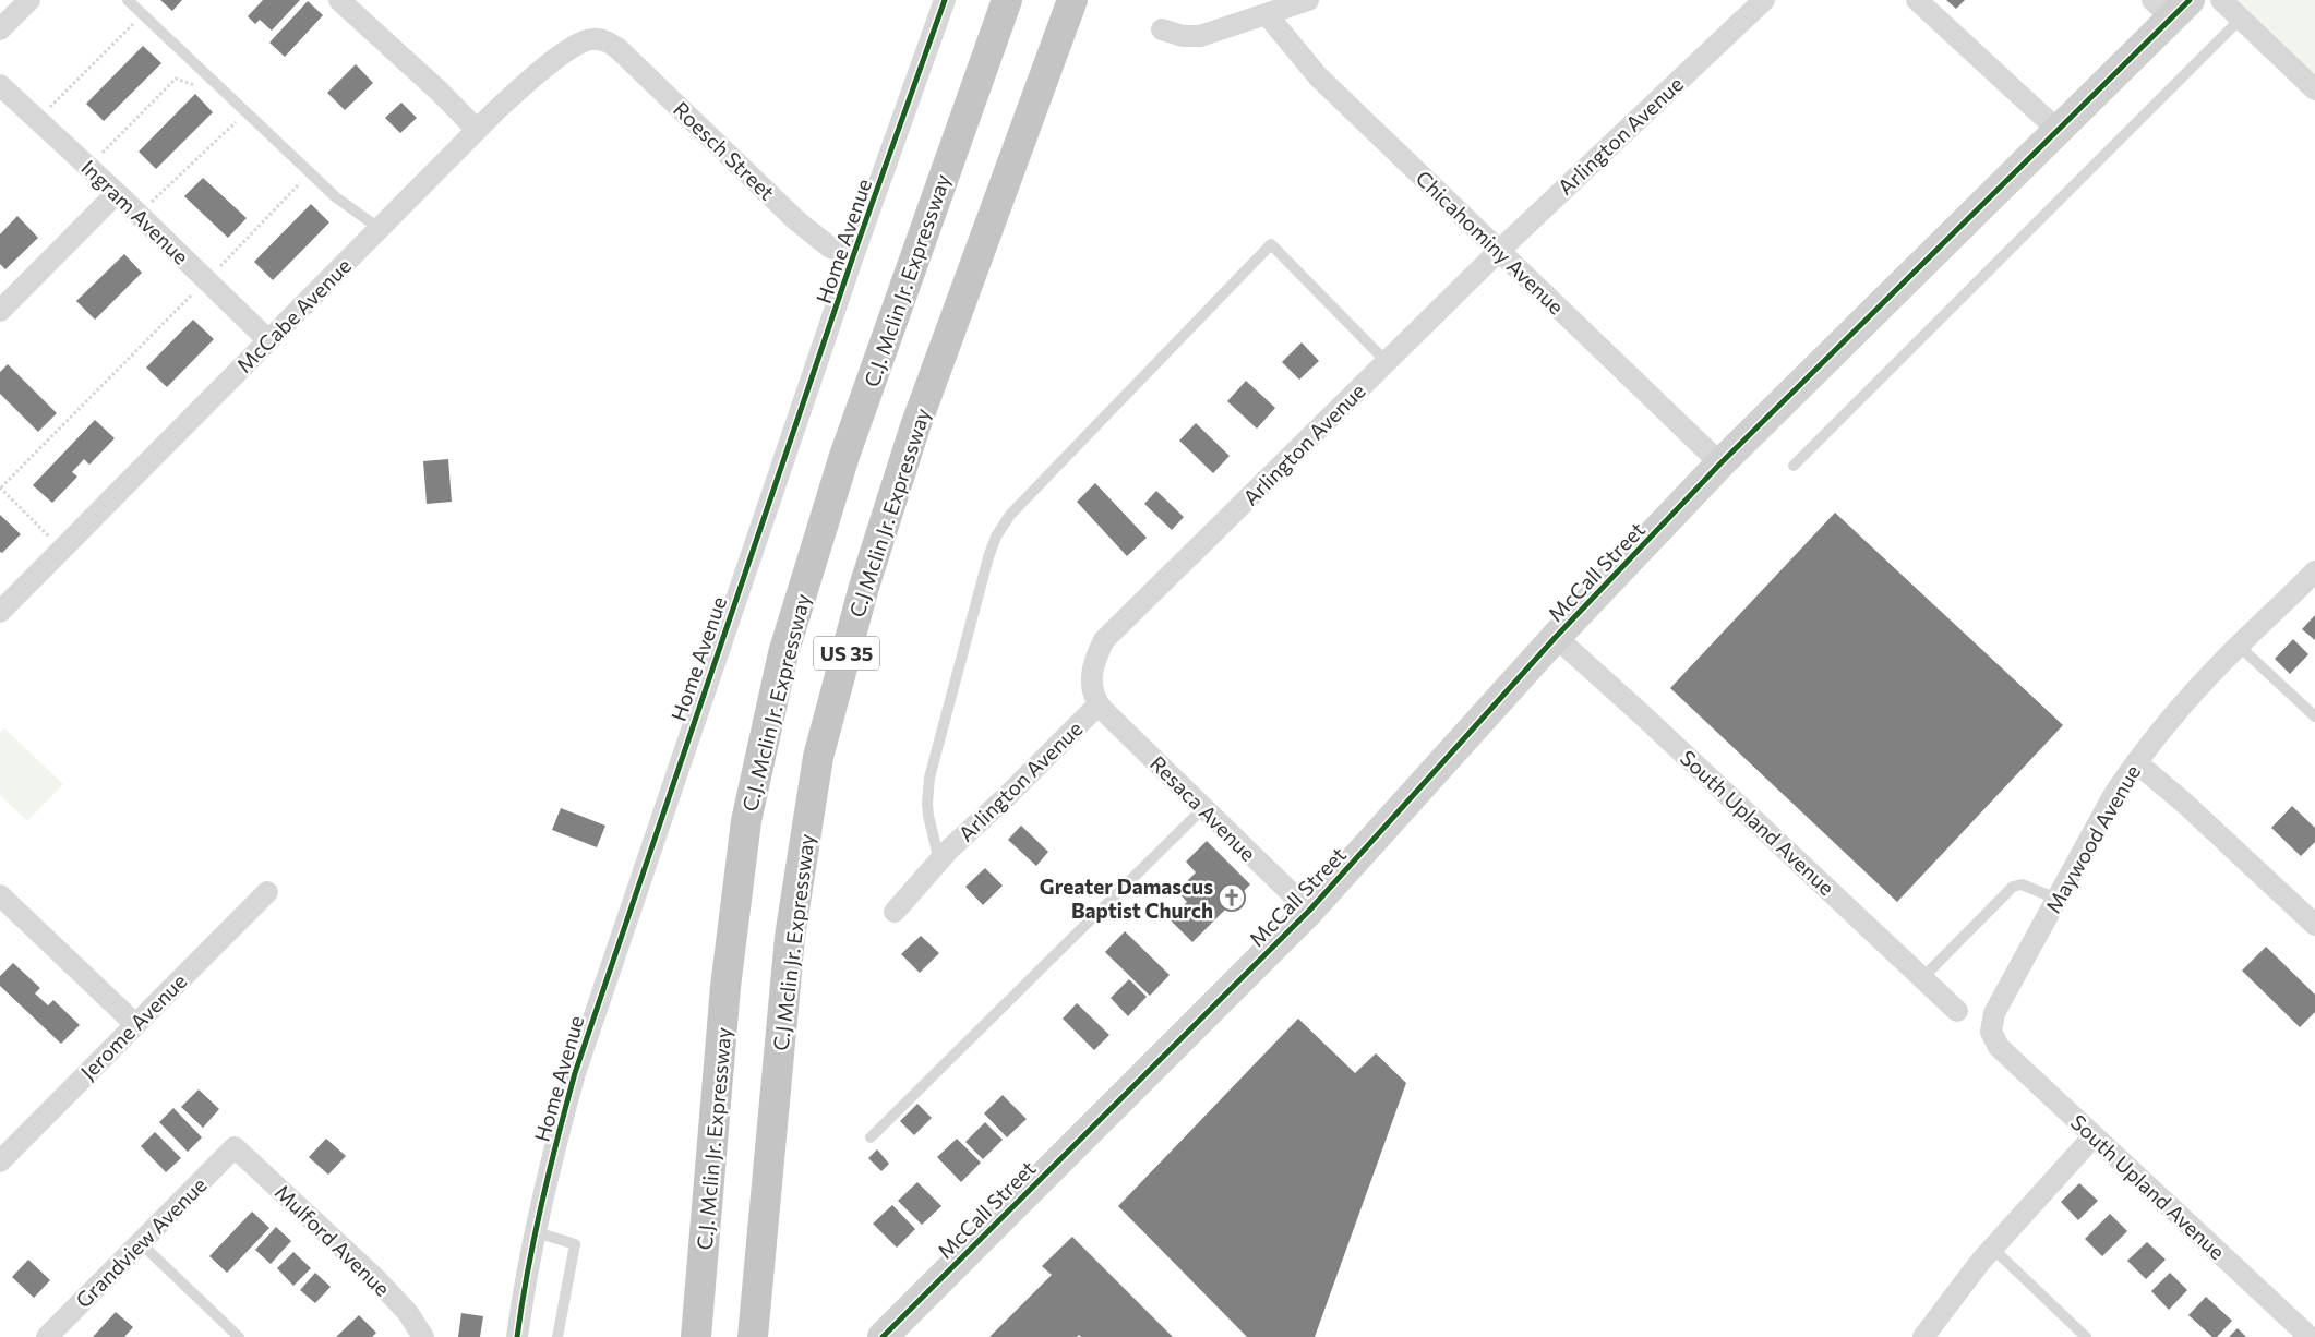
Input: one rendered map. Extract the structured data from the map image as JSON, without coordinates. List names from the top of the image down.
{
  "streets": {
    "highway": ["C.J. Mclin Jr. Expressway", "C.J Mclin Jr. Expressway", "US 35"],
    "street": [
      "Arlington Avenue",
      "Roesch Street",
      "Ingram Avenue",
      "Home Avenue",
      "Chicahominy Avenue",
      "McCabe Avenue",
      "McCall Street",
      "Resaca Avenue",
      "South Upland Avenue",
      "Maywood Avenue",
      "Jerome Avenue",
      "Mulford Avenue",
      "Grandview Avenue"
    ]
  },
  "crossings": [
    ["Arlington Avenue", "Chicahominy Avenue"],
    ["Arlington Avenue", "Resaca Avenue"],
    ["Roesch Street", "Home Avenue"],
    ["Roesch Street", "McCabe Avenue"],
    ["Ingram Avenue", "McCabe Avenue"],
    ["Chicahominy Avenue", "McCall Street"],
    ["McCall Street", "Resaca Avenue"],
    ["McCall Street", "South Upland Avenue"],
    ["South Upland Avenue", "Maywood Avenue"],
    ["Mulford Avenue", "Grandview Avenue"]
  ],
  "places": {
    "church": ["Greater Damascus Baptist Church"]
  }
}
